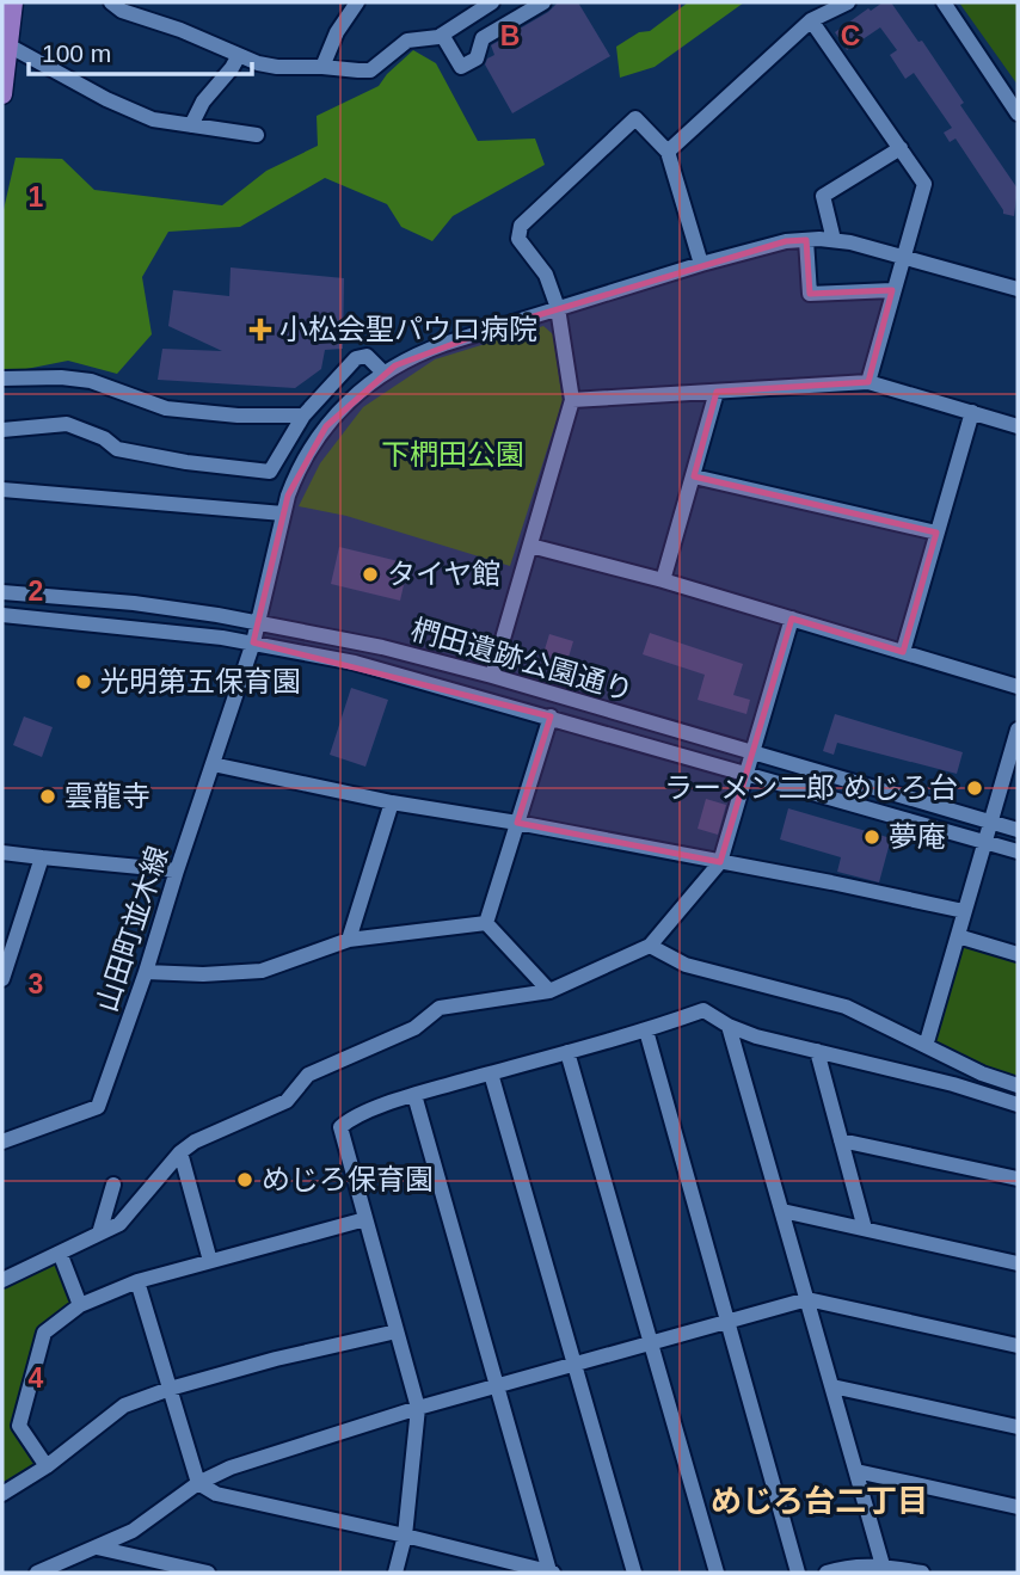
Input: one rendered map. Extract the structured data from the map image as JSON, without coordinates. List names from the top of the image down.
{
  "streets": {
    "street": ["椚田遺跡公園通り", "山田町並木線"]
  },
  "crossings": [
    ["椚田遺跡公園通り", "山田町並木線"]
  ],
  "districts": ["めじろ台二丁目"],
  "parks": ["下椚田公園"],
  "places": {
    "health": ["小松会聖パウロ病院"],
    "other": [
      "タイヤ館",
      "光明第五保育園",
      "ラーメン二郎 めじろ台",
      "雲龍寺",
      "夢庵",
      "めじろ保育園"
    ]
  },
  "scale_bar": "100 m",
  "grid": {
    "columns": ["B", "C"],
    "rows": [
      "1",
      "2",
      "3",
      "4"
    ]
  }
}
